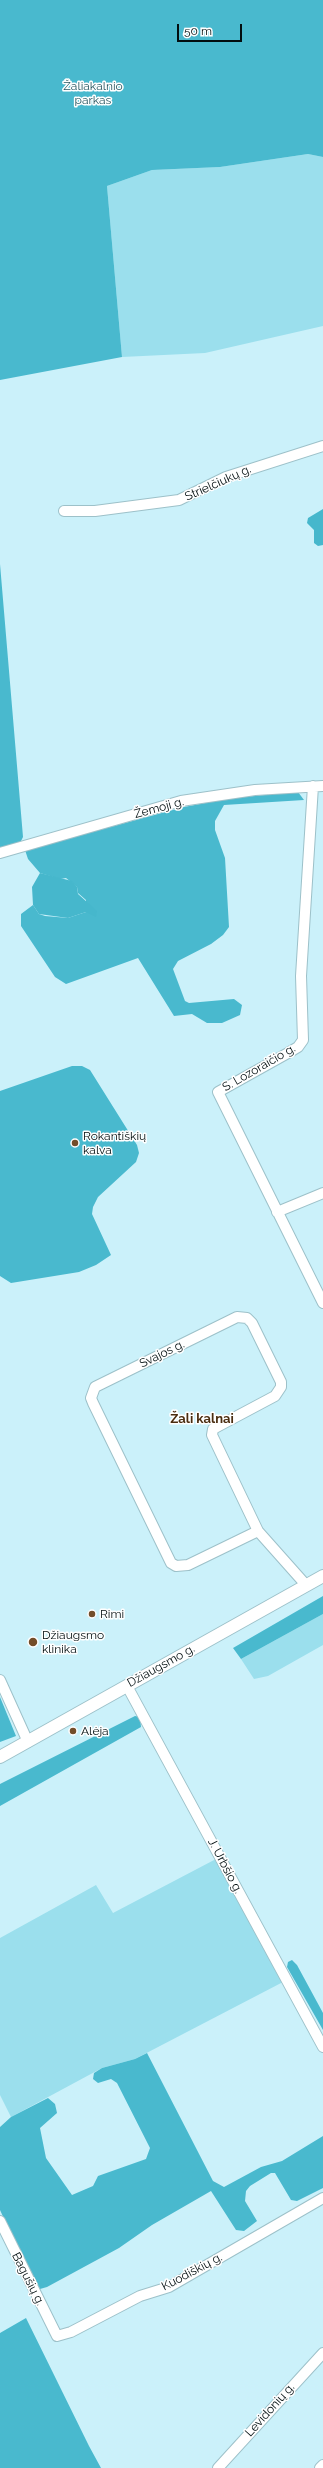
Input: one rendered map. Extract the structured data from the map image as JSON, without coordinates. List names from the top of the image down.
{
  "streets": {
    "street": [
      "Strielčiukų g.",
      "Žemoji g.",
      "S. Lozoraičio g.",
      "Svajos g.",
      "Džiaugsmo g.",
      "J. Urbšio g.",
      "Kuodiškių g.",
      "Bagušių g.",
      "Levidonių g."
    ]
  },
  "crossings": [
    ["Žemoji g.", "S. Lozoraičio g."],
    ["Svajos g.", "Džiaugsmo g."],
    ["Džiaugsmo g.", "J. Urbšio g."],
    ["Kuodiškių g.", "Bagušių g."]
  ],
  "districts": ["Žali kalnai"],
  "parks": ["Žaliakalnio parkas"],
  "places": [
    "Rokantiškių kalva",
    "Rimi",
    "Džiaugsmo klinika",
    "Alėja"
  ],
  "scale_bar": "50 m"
}
